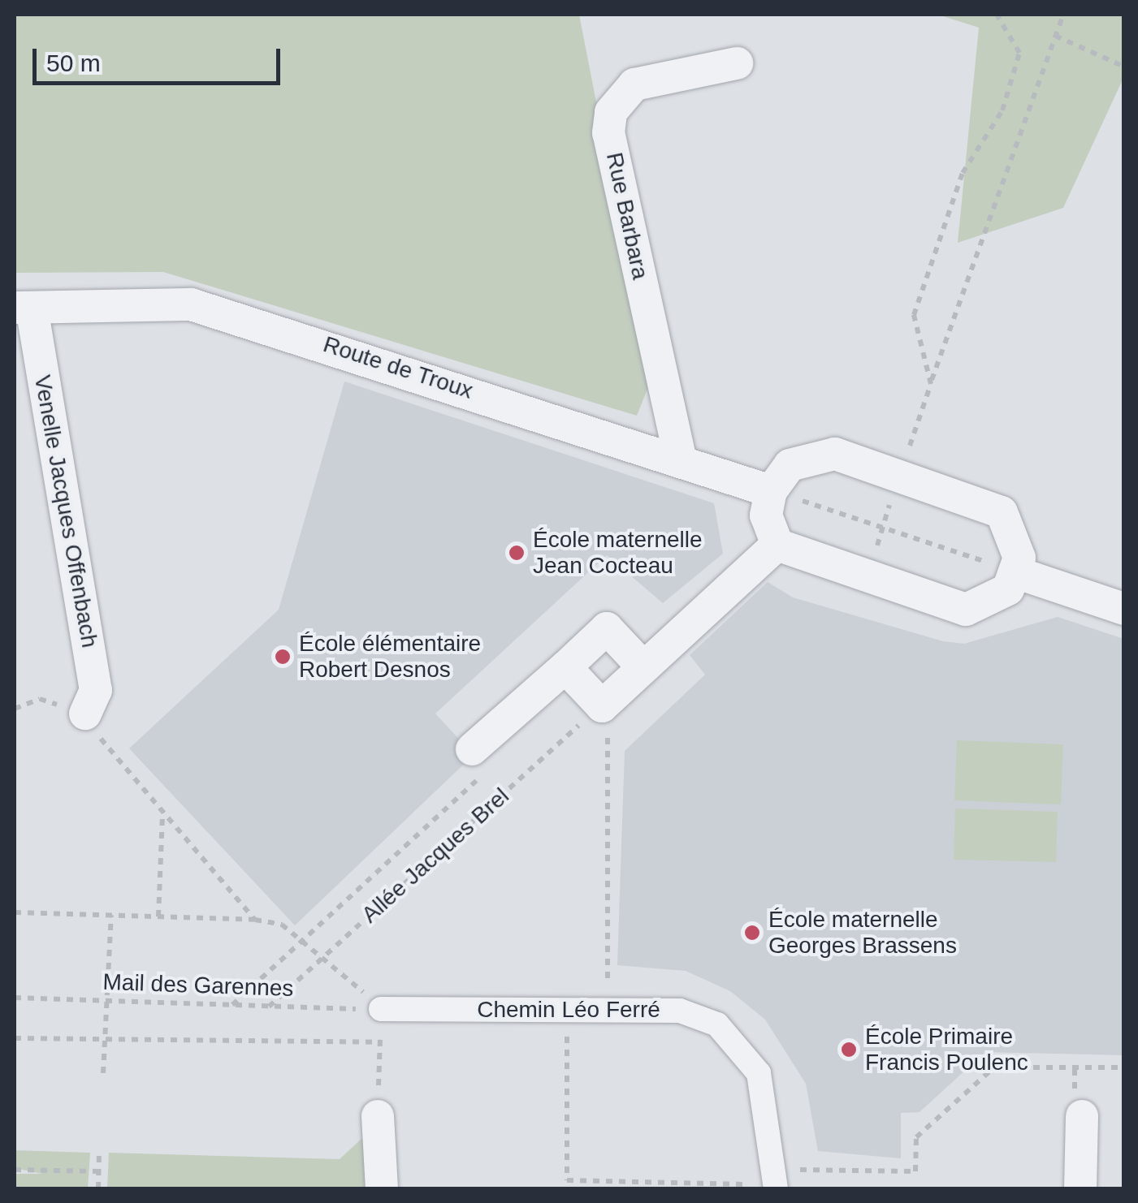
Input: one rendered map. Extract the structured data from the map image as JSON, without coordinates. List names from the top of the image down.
{
  "streets": {
    "street": [
      "Rue Barbara",
      "Route de Troux",
      "Venelle Jacques Offenbach",
      "Chemin Léo Ferré"
    ],
    "path": ["Allée Jacques Brel", "Mail des Garennes"]
  },
  "crossings": [
    ["Rue Barbara", "Route de Troux"],
    ["Route de Troux", "Venelle Jacques Offenbach"],
    ["Allée Jacques Brel", "Mail des Garennes"],
    ["Mail des Garennes", "Chemin Léo Ferré"]
  ],
  "places": [
    "École maternelle Jean Cocteau",
    "École élémentaire Robert Desnos",
    "École maternelle Georges Brassens",
    "École Primaire Francis Poulenc"
  ],
  "scale_bar": "50 m"
}
